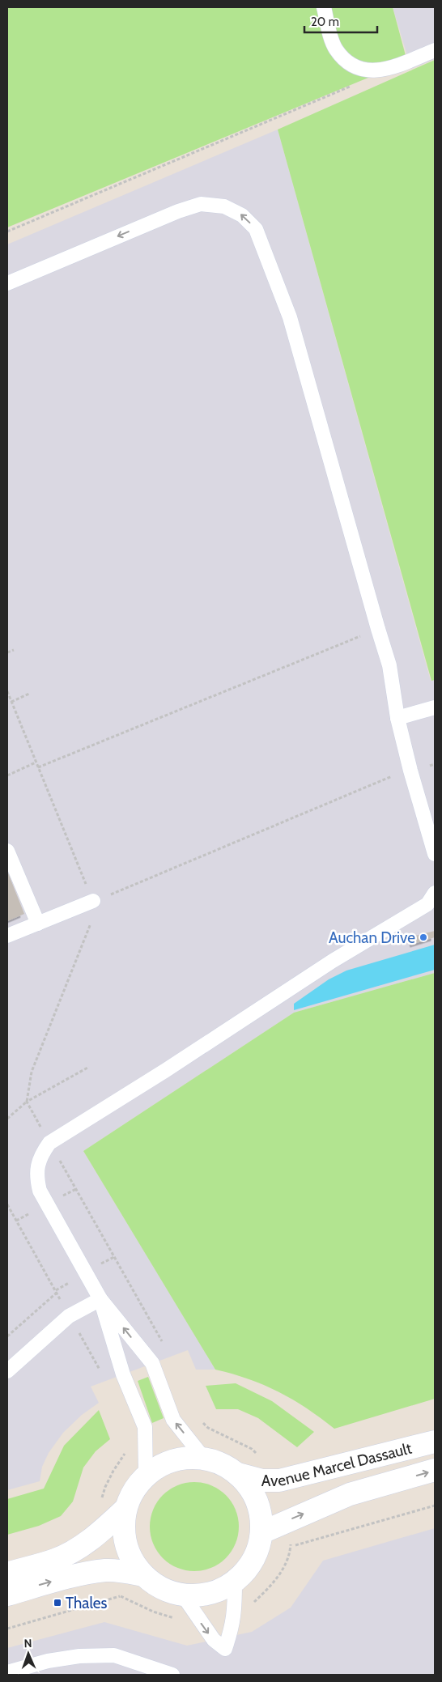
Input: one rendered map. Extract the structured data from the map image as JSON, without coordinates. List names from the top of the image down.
{
  "streets": {
    "main road": ["Avenue Marcel Dassault"]
  },
  "places": {
    "other": ["Auchan Drive"],
    "transit": ["Thales"]
  },
  "scale_bar": "20 m",
  "north": "top"
}
